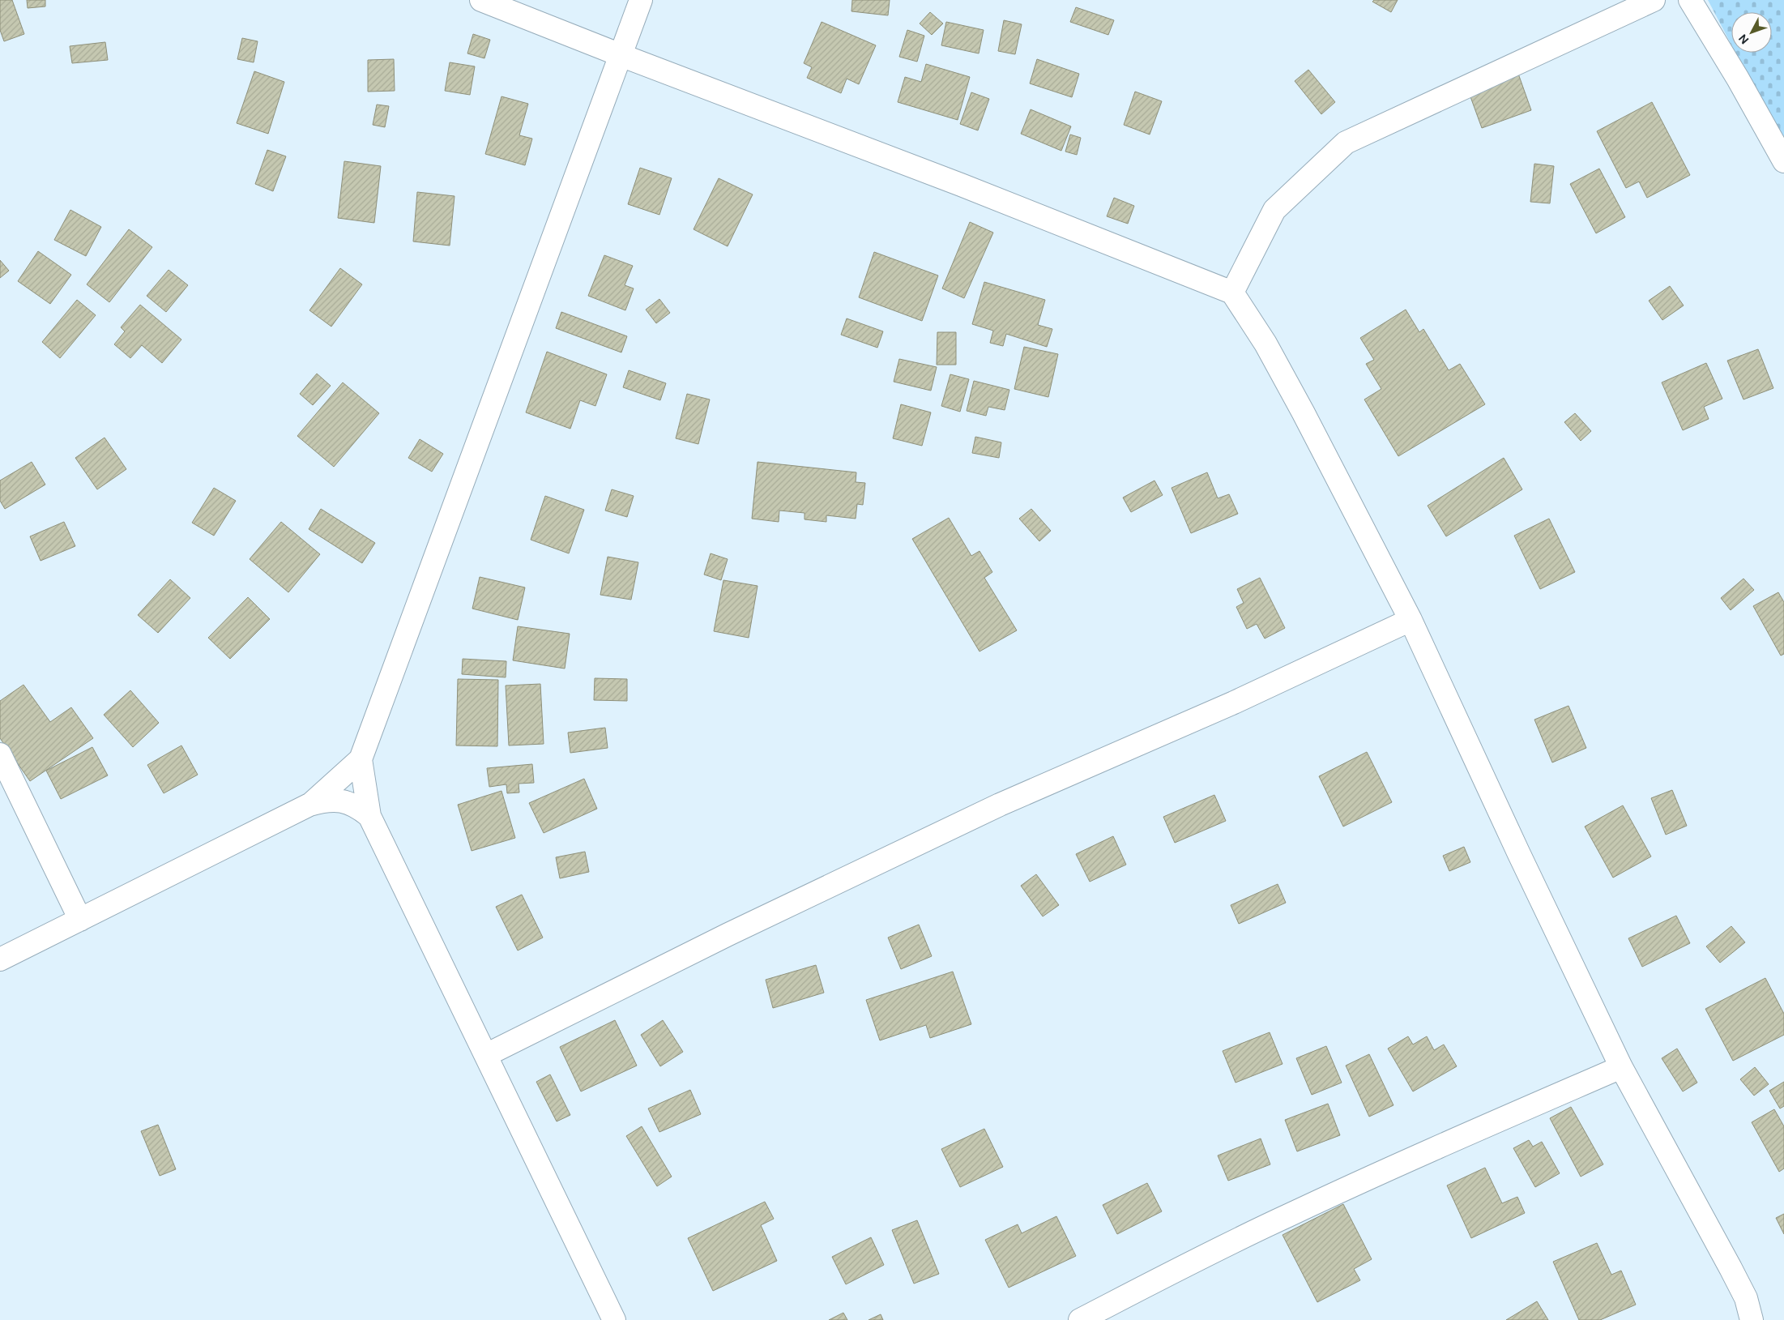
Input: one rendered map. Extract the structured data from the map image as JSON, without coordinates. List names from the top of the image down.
{
  "north": "bottom left"
}
